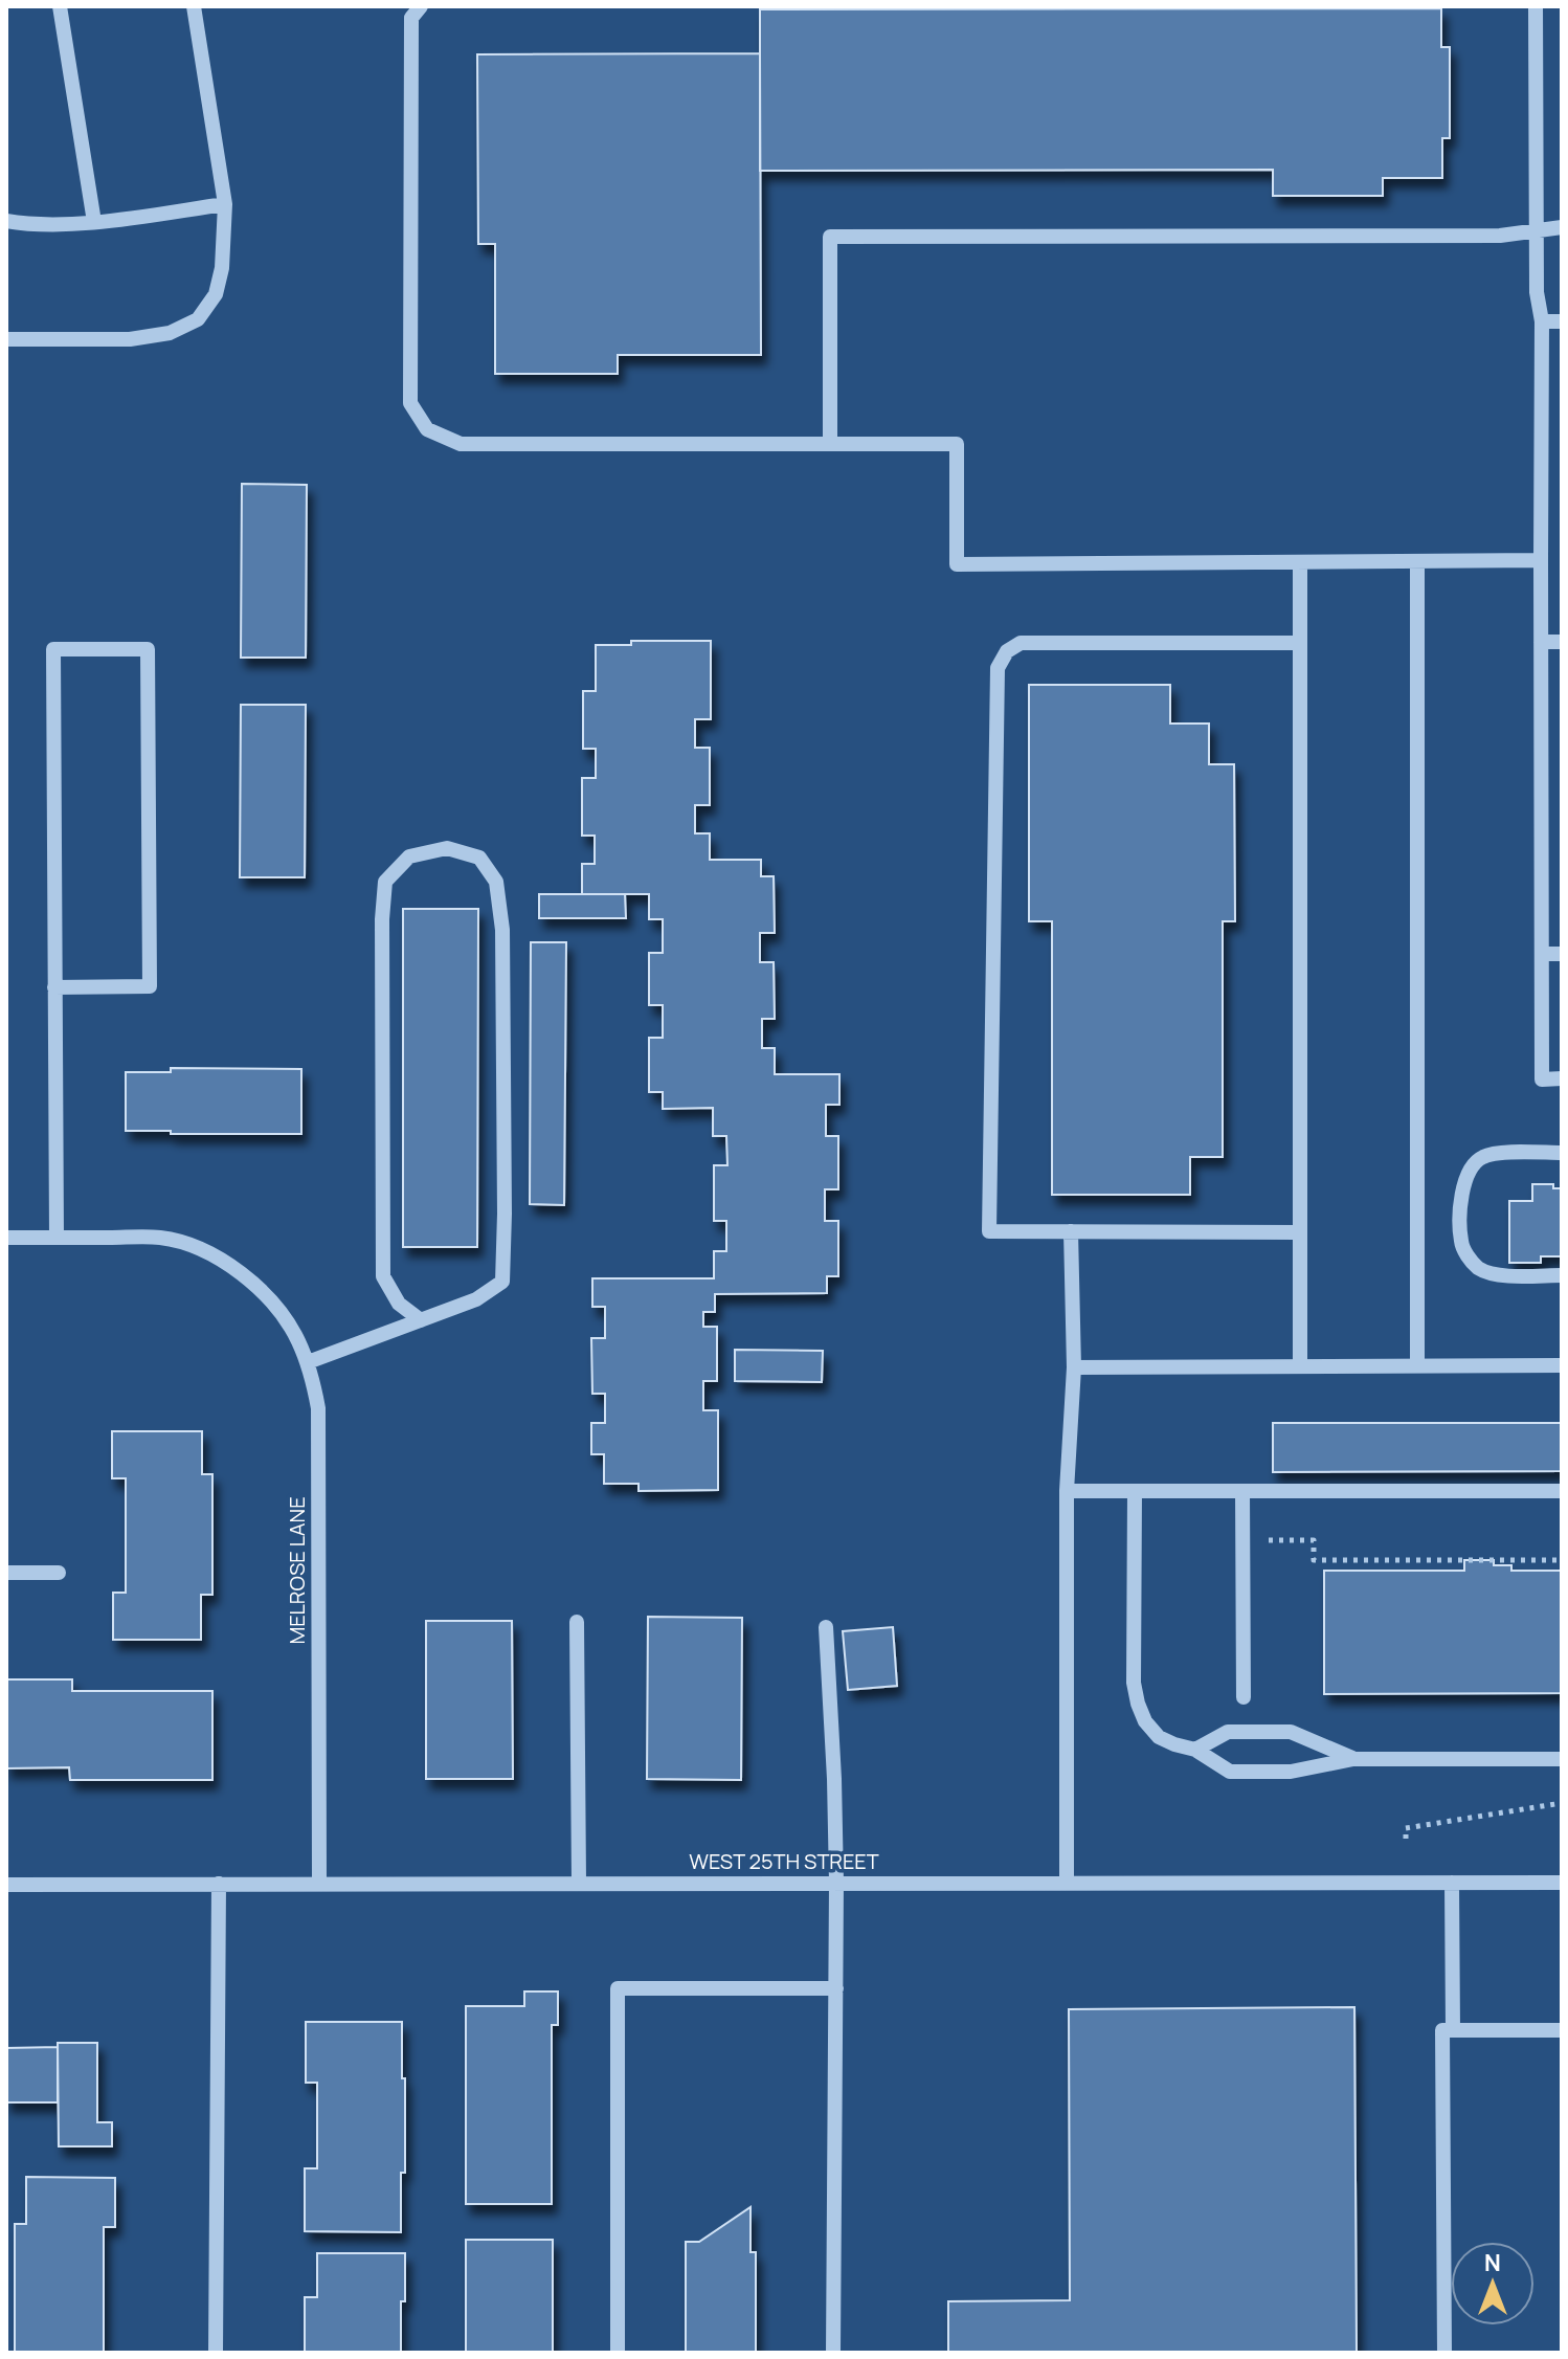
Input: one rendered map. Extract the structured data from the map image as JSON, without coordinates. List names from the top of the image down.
{
  "streets": {
    "street": ["MELROSE LANE", "WEST 25TH STREET"]
  },
  "crossings": [
    ["MELROSE LANE", "WEST 25TH STREET"]
  ],
  "north": "top"
}
